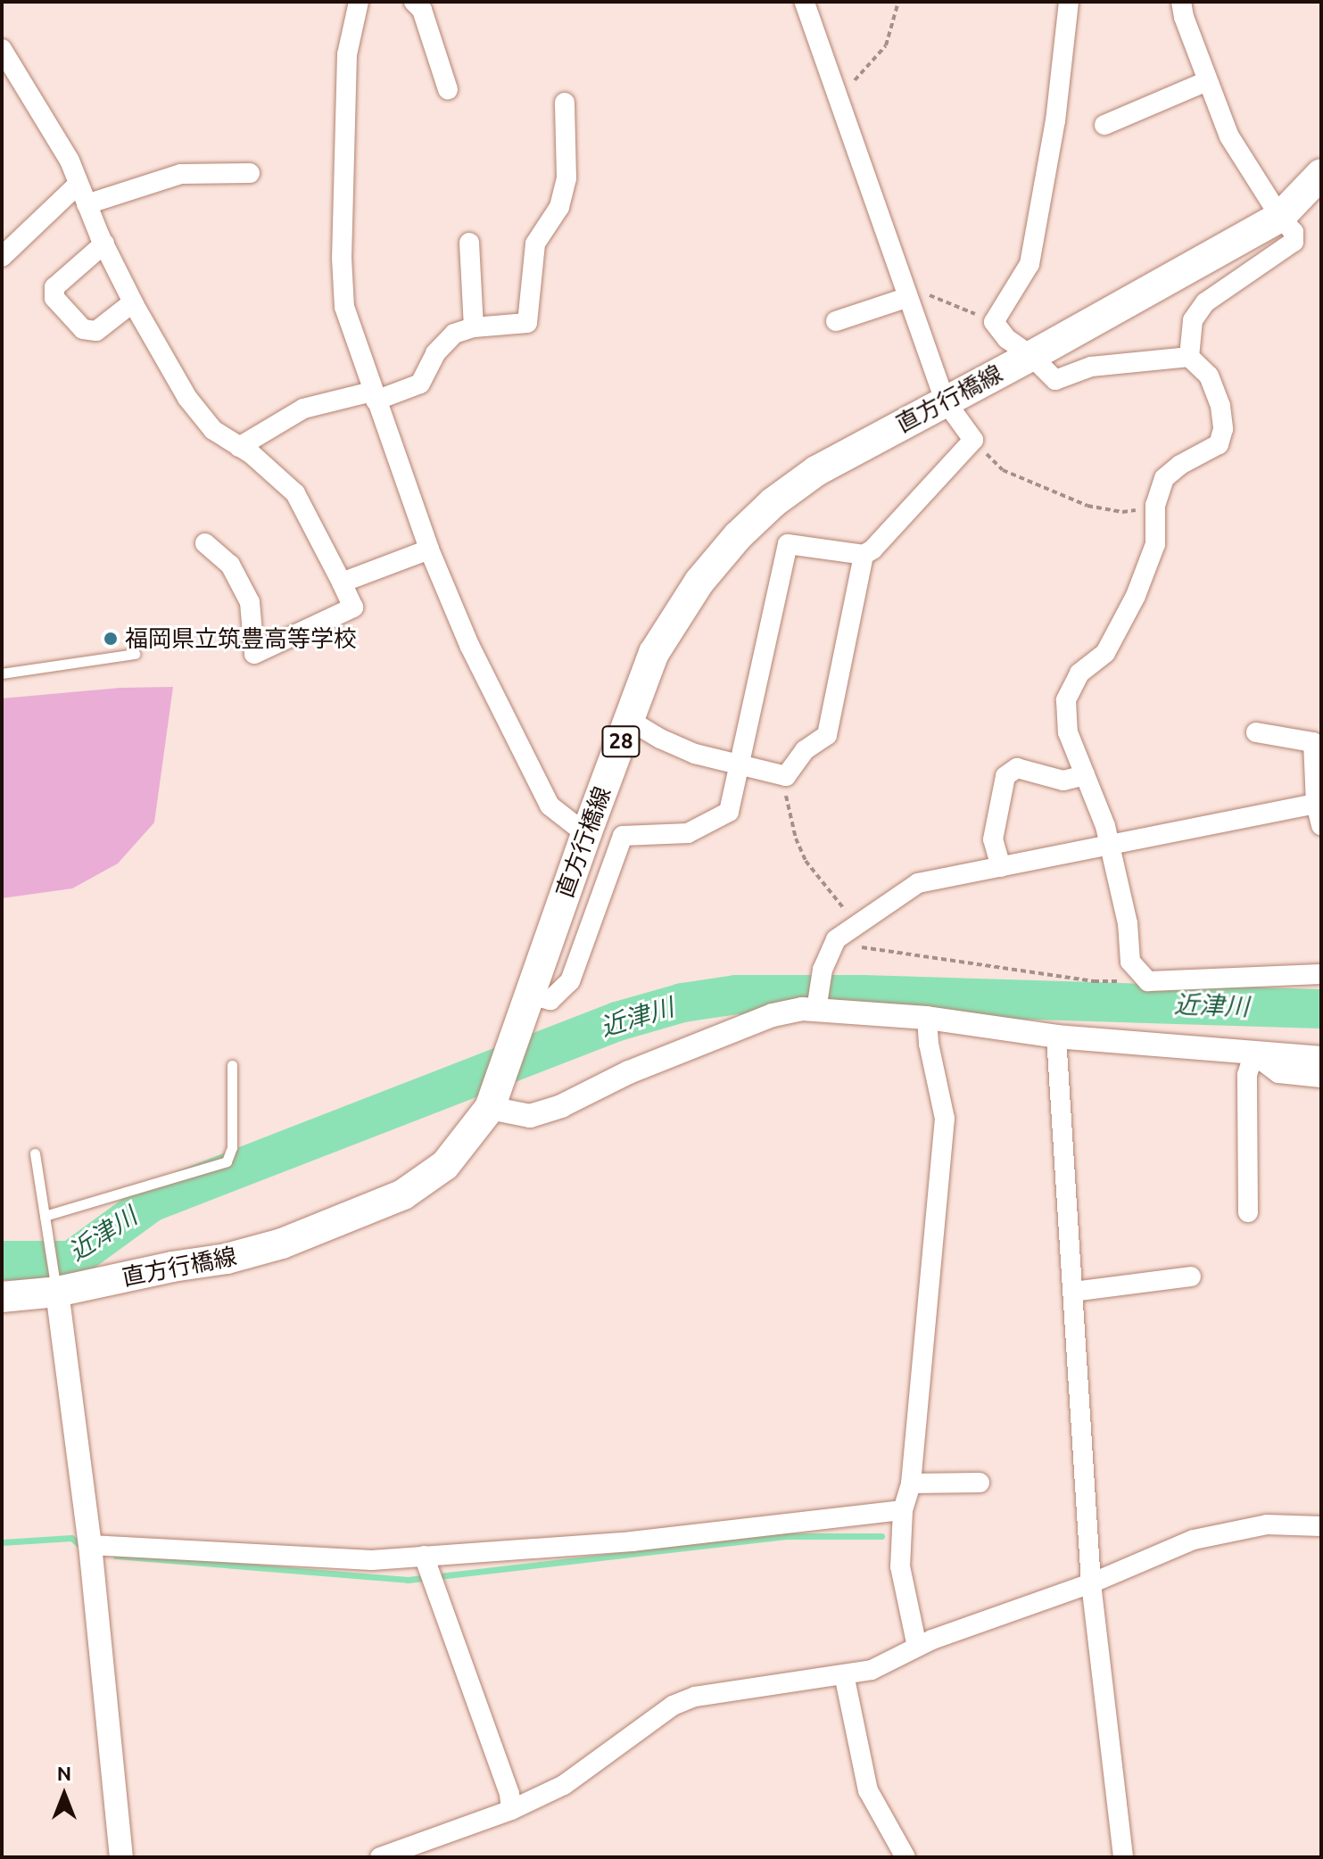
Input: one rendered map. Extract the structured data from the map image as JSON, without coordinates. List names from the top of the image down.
{
  "streets": {
    "main road": ["直方行橋線", "28"]
  },
  "water": ["近津川"],
  "places": ["福岡県立筑豊高等学校"],
  "north": "top"
}
